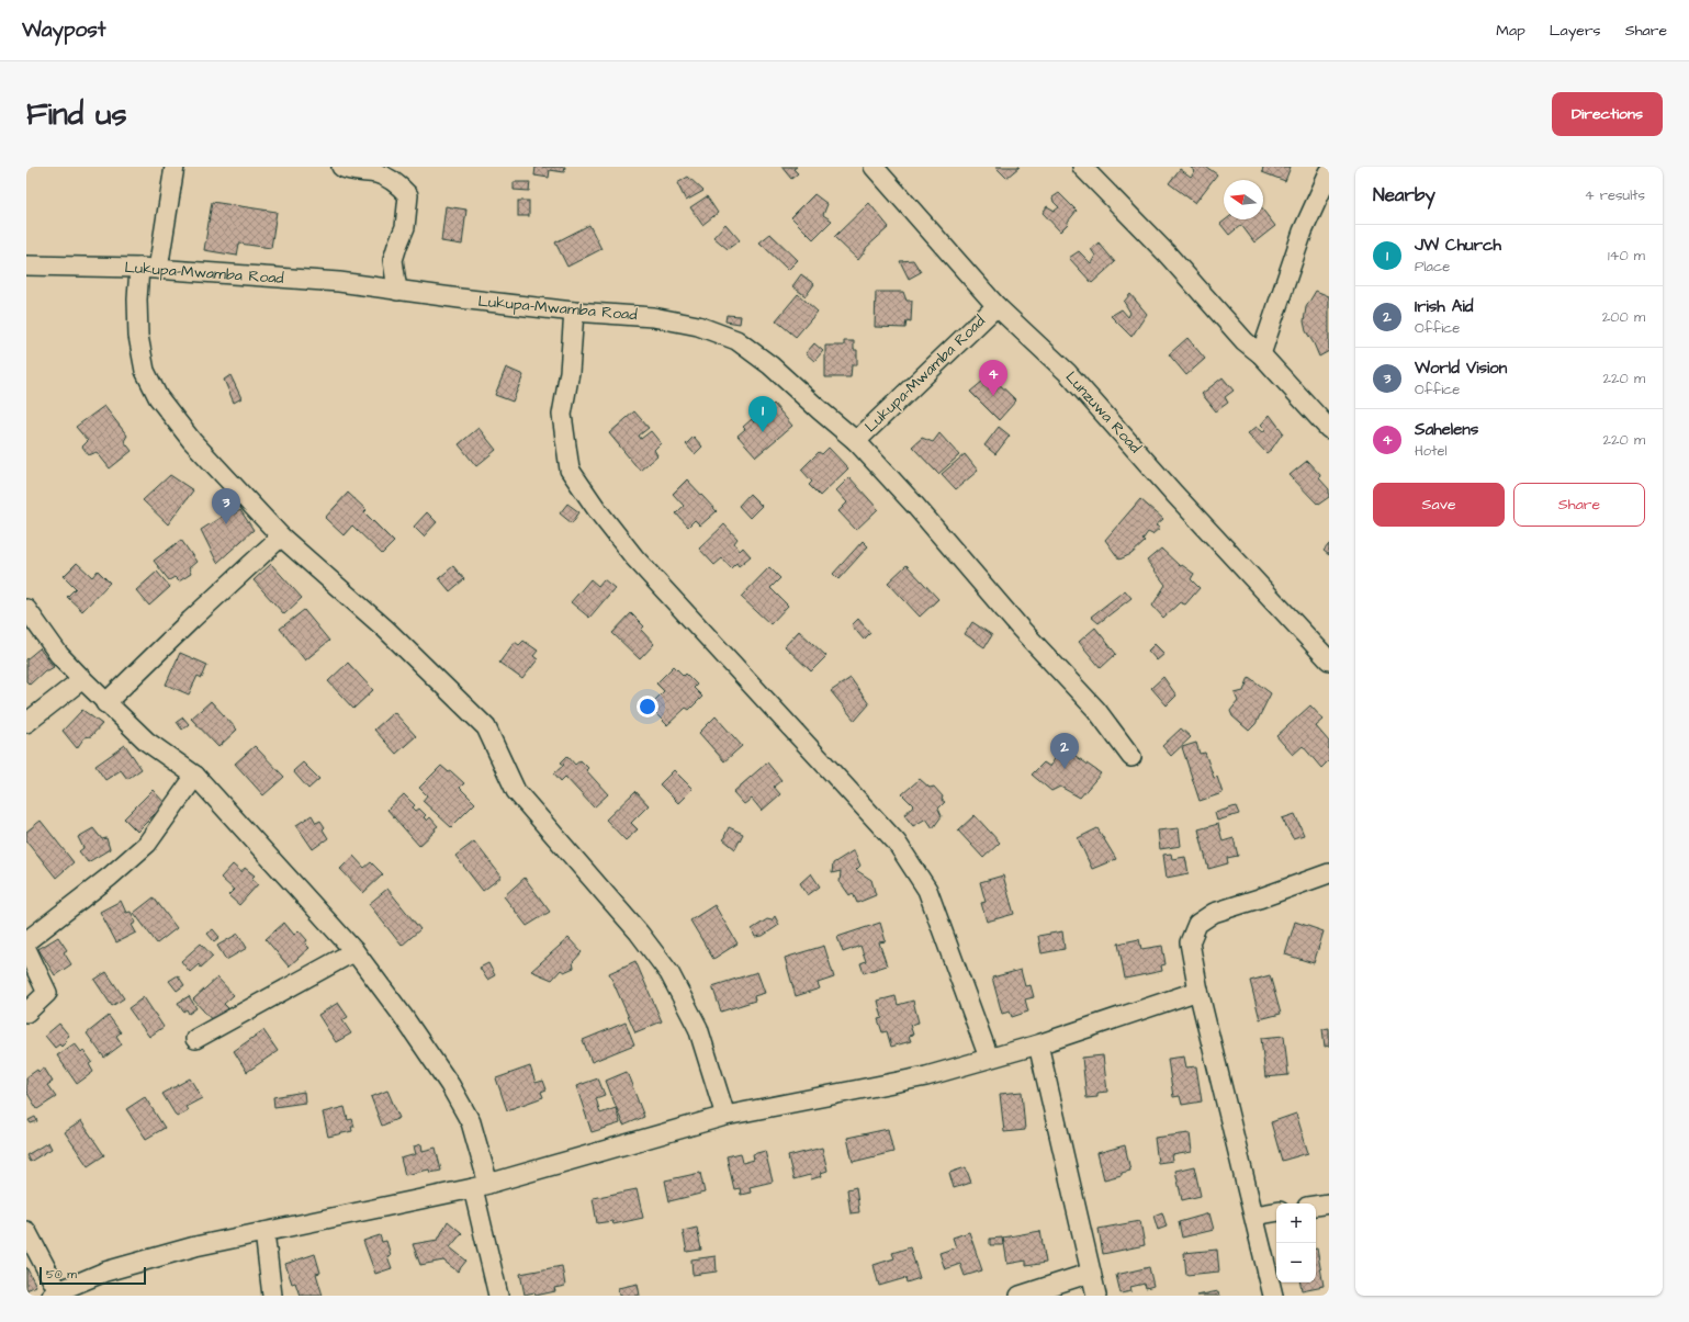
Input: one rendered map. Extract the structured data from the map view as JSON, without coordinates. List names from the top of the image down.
{
  "streets": {
    "street": ["Lukupa-Mwamba Road", "Lunzuwa Road"]
  },
  "crossings": [
    ["Lukupa-Mwamba Road", "Lunzuwa Road"]
  ],
  "scale_bar": "50 m",
  "north": "left",
  "page": {
    "header": "Waypost",
    "nav": ["Map", "Layers", "Share"],
    "buttons": [
      "Directions",
      ["Save", "Share"]
    ],
    "title": "Find us",
    "heading": ["Nearby", "4 results"],
    "list": [
      {
        "mark": "1",
        "name": "JW Church",
        "note": "Place",
        "value": "140 m"
      },
      {
        "mark": "2",
        "name": "Irish Aid",
        "note": "Office",
        "value": "200 m"
      },
      {
        "mark": "3",
        "name": "World Vision",
        "note": "Office",
        "value": "220 m"
      },
      {
        "mark": "4",
        "name": "Sahelens",
        "note": "Hotel",
        "value": "220 m"
      }
    ],
    "pins": [
      "4",
      "1",
      "3",
      "2"
    ],
    "map_buttons": ["+", "−"],
    "scale": "50 m"
  }
}
